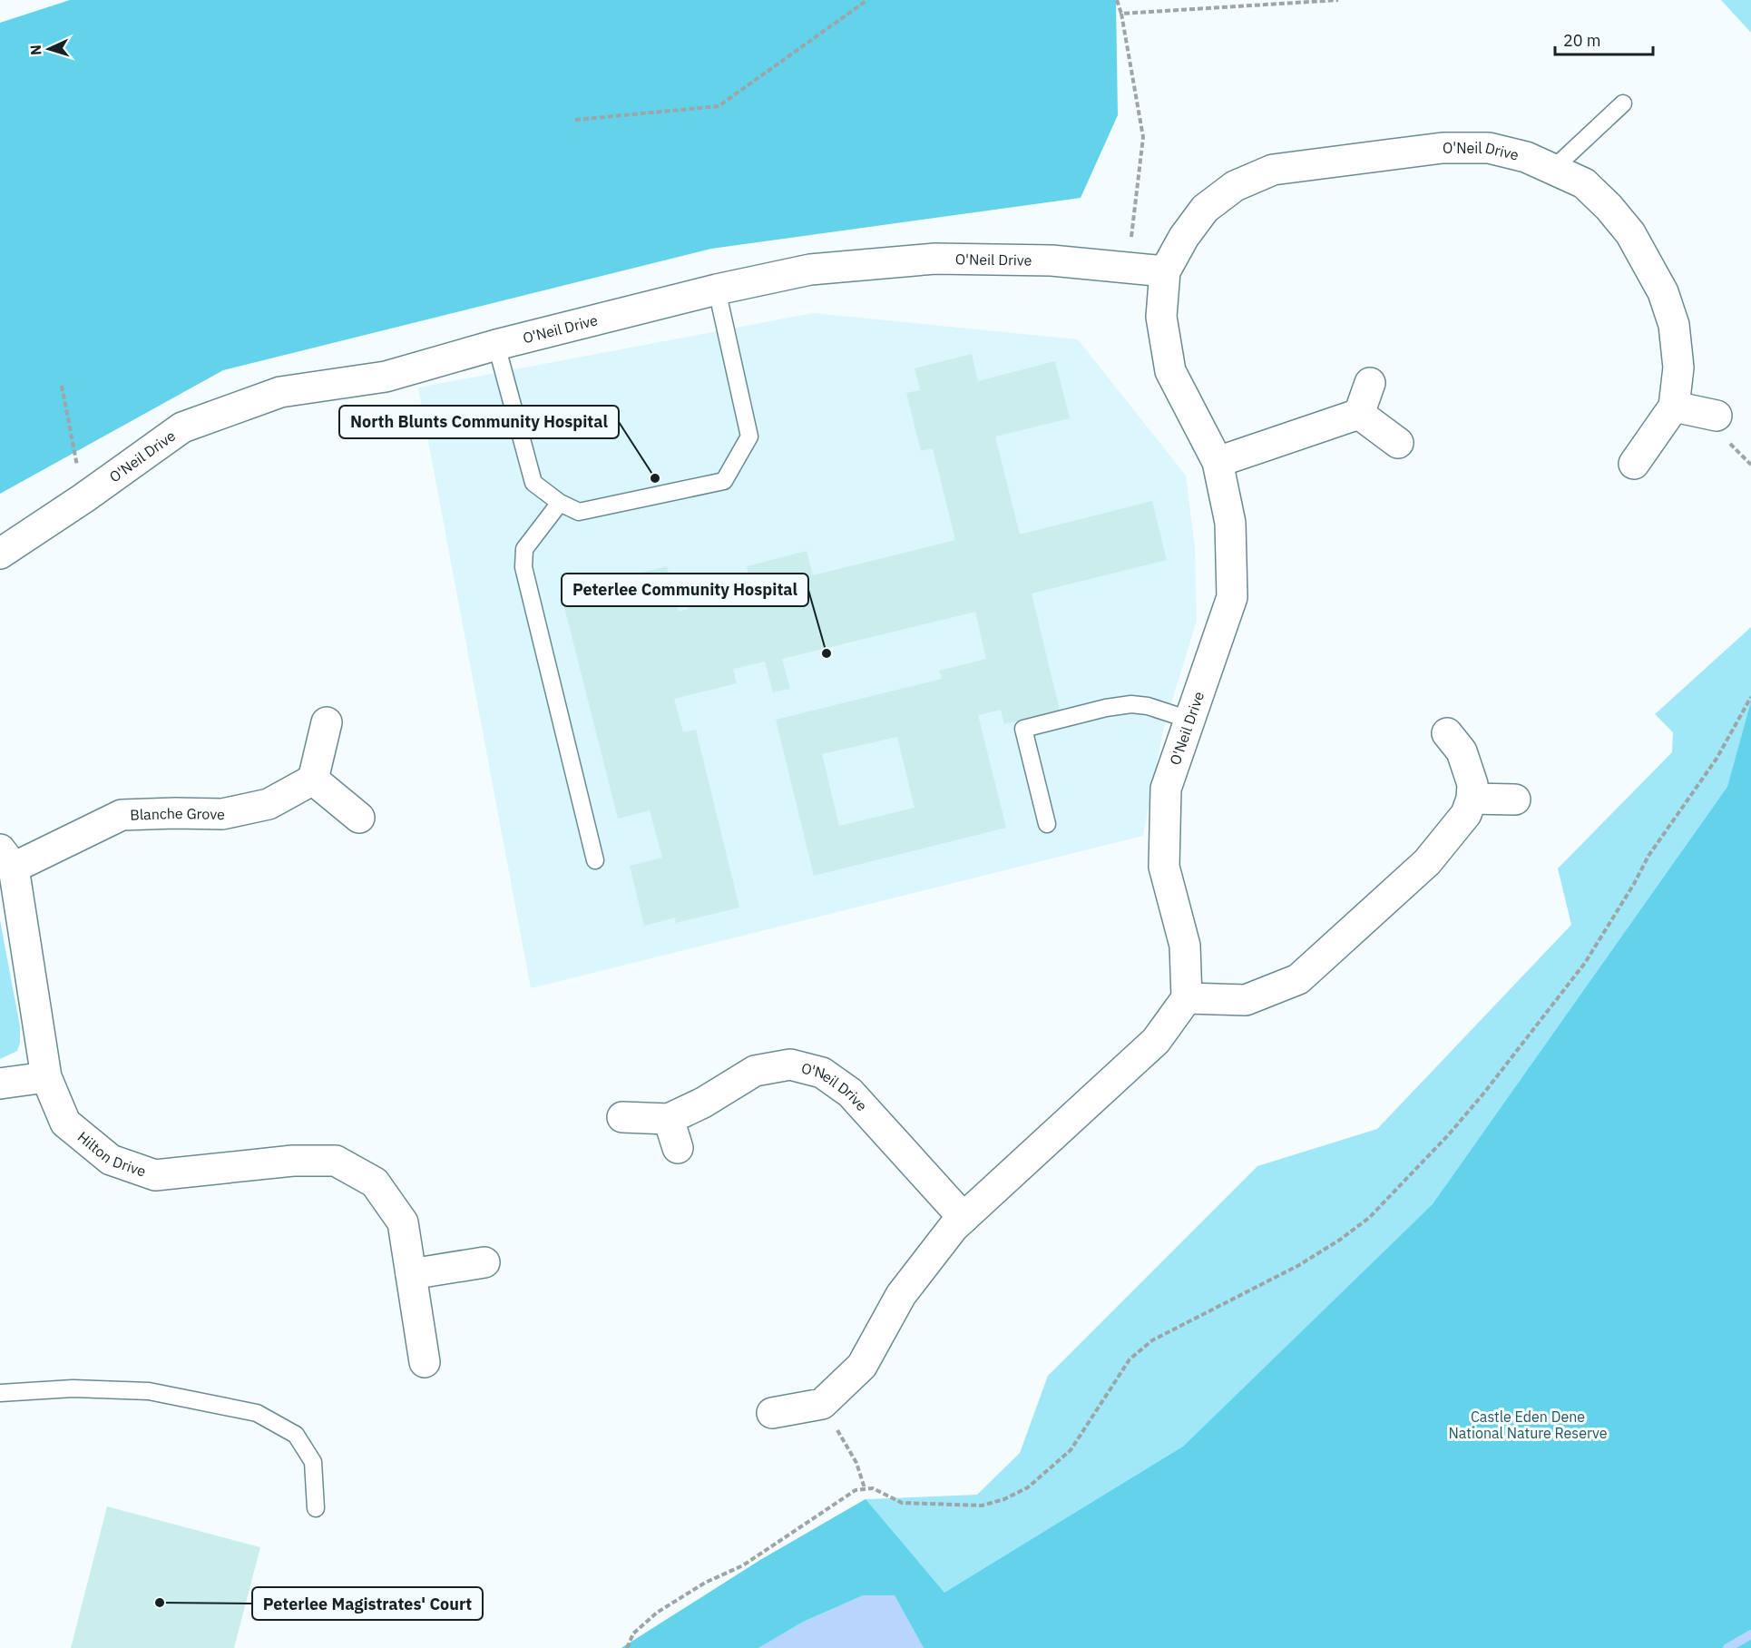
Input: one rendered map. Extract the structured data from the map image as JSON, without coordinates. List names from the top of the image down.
{
  "streets": {
    "street": ["O'Neil Drive", "Blanche Grove", "Hilton Drive"]
  },
  "crossings": [
    ["Blanche Grove", "Hilton Drive"]
  ],
  "parks": ["Castle Eden Dene National Nature Reserve"],
  "places": ["North Blunts Community Hospital", "Peterlee Community Hospital", "Peterlee Magistrates' Court"],
  "scale_bar": "20 m",
  "north": "left"
}
